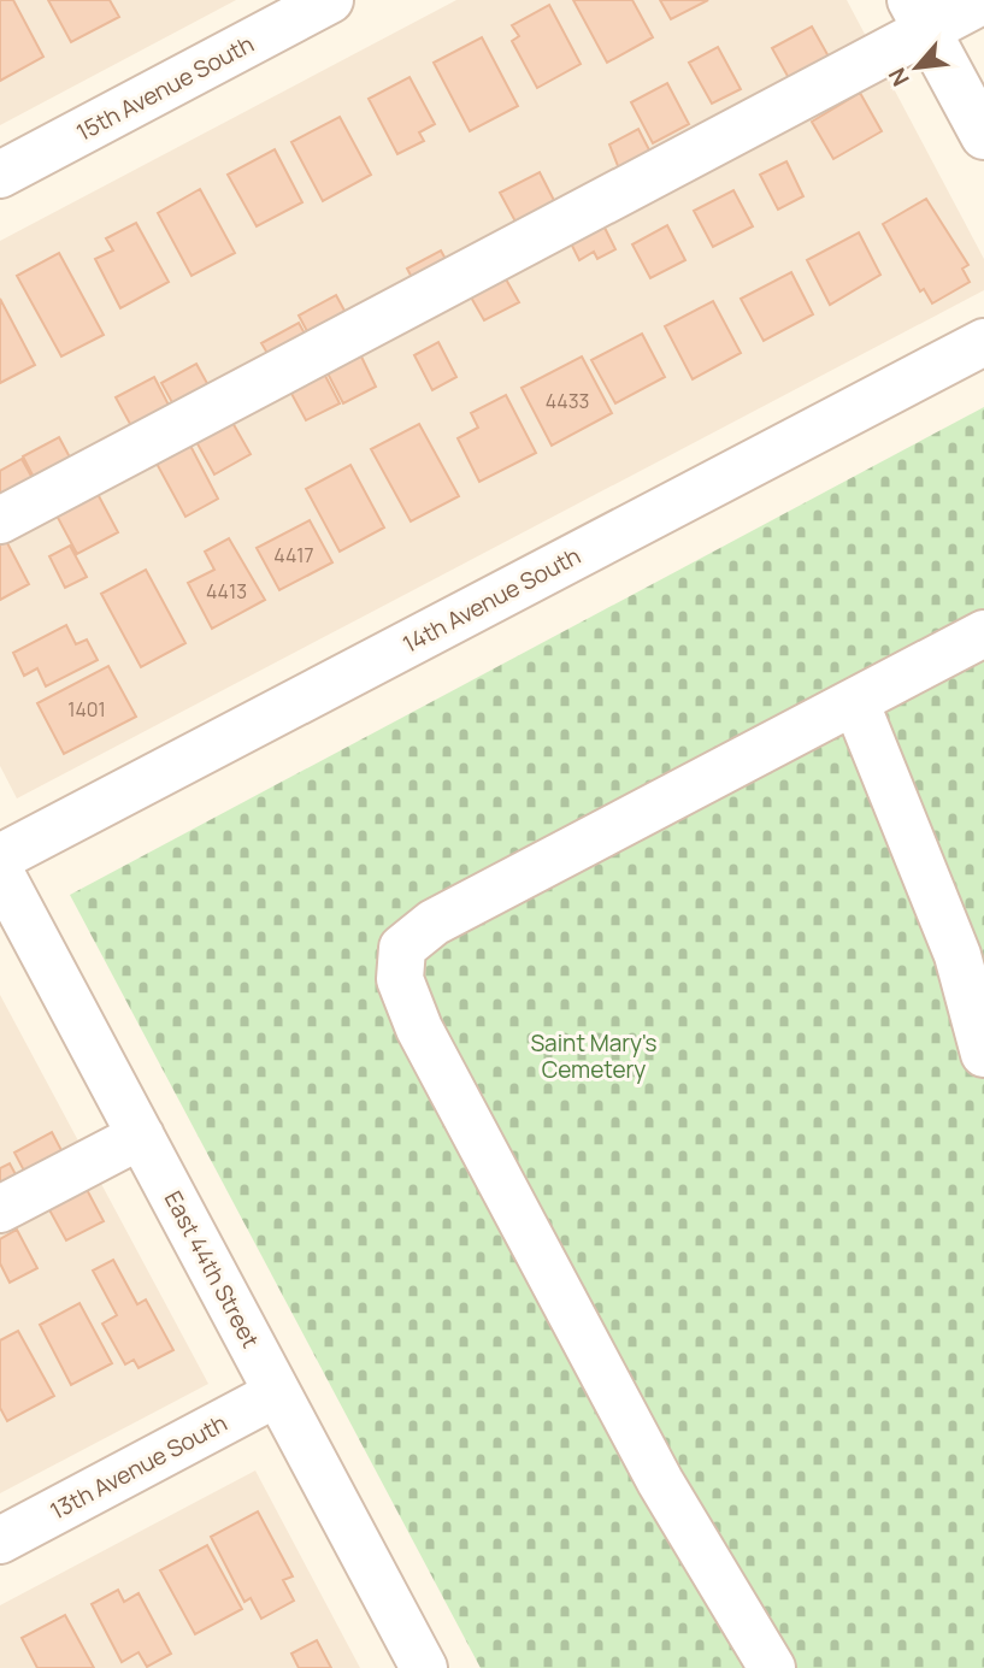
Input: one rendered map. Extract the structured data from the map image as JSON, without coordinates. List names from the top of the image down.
{
  "streets": {
    "street": [
      "15th Avenue South",
      "14th Avenue South",
      "East 44th Street",
      "13th Avenue South"
    ]
  },
  "crossings": [
    ["East 44th Street", "13th Avenue South"]
  ],
  "parks": ["Saint Mary's Cemetery"],
  "house_numbers": [
    "4433",
    "4417",
    "4413",
    "1401"
  ],
  "north": "bottom left"
}
